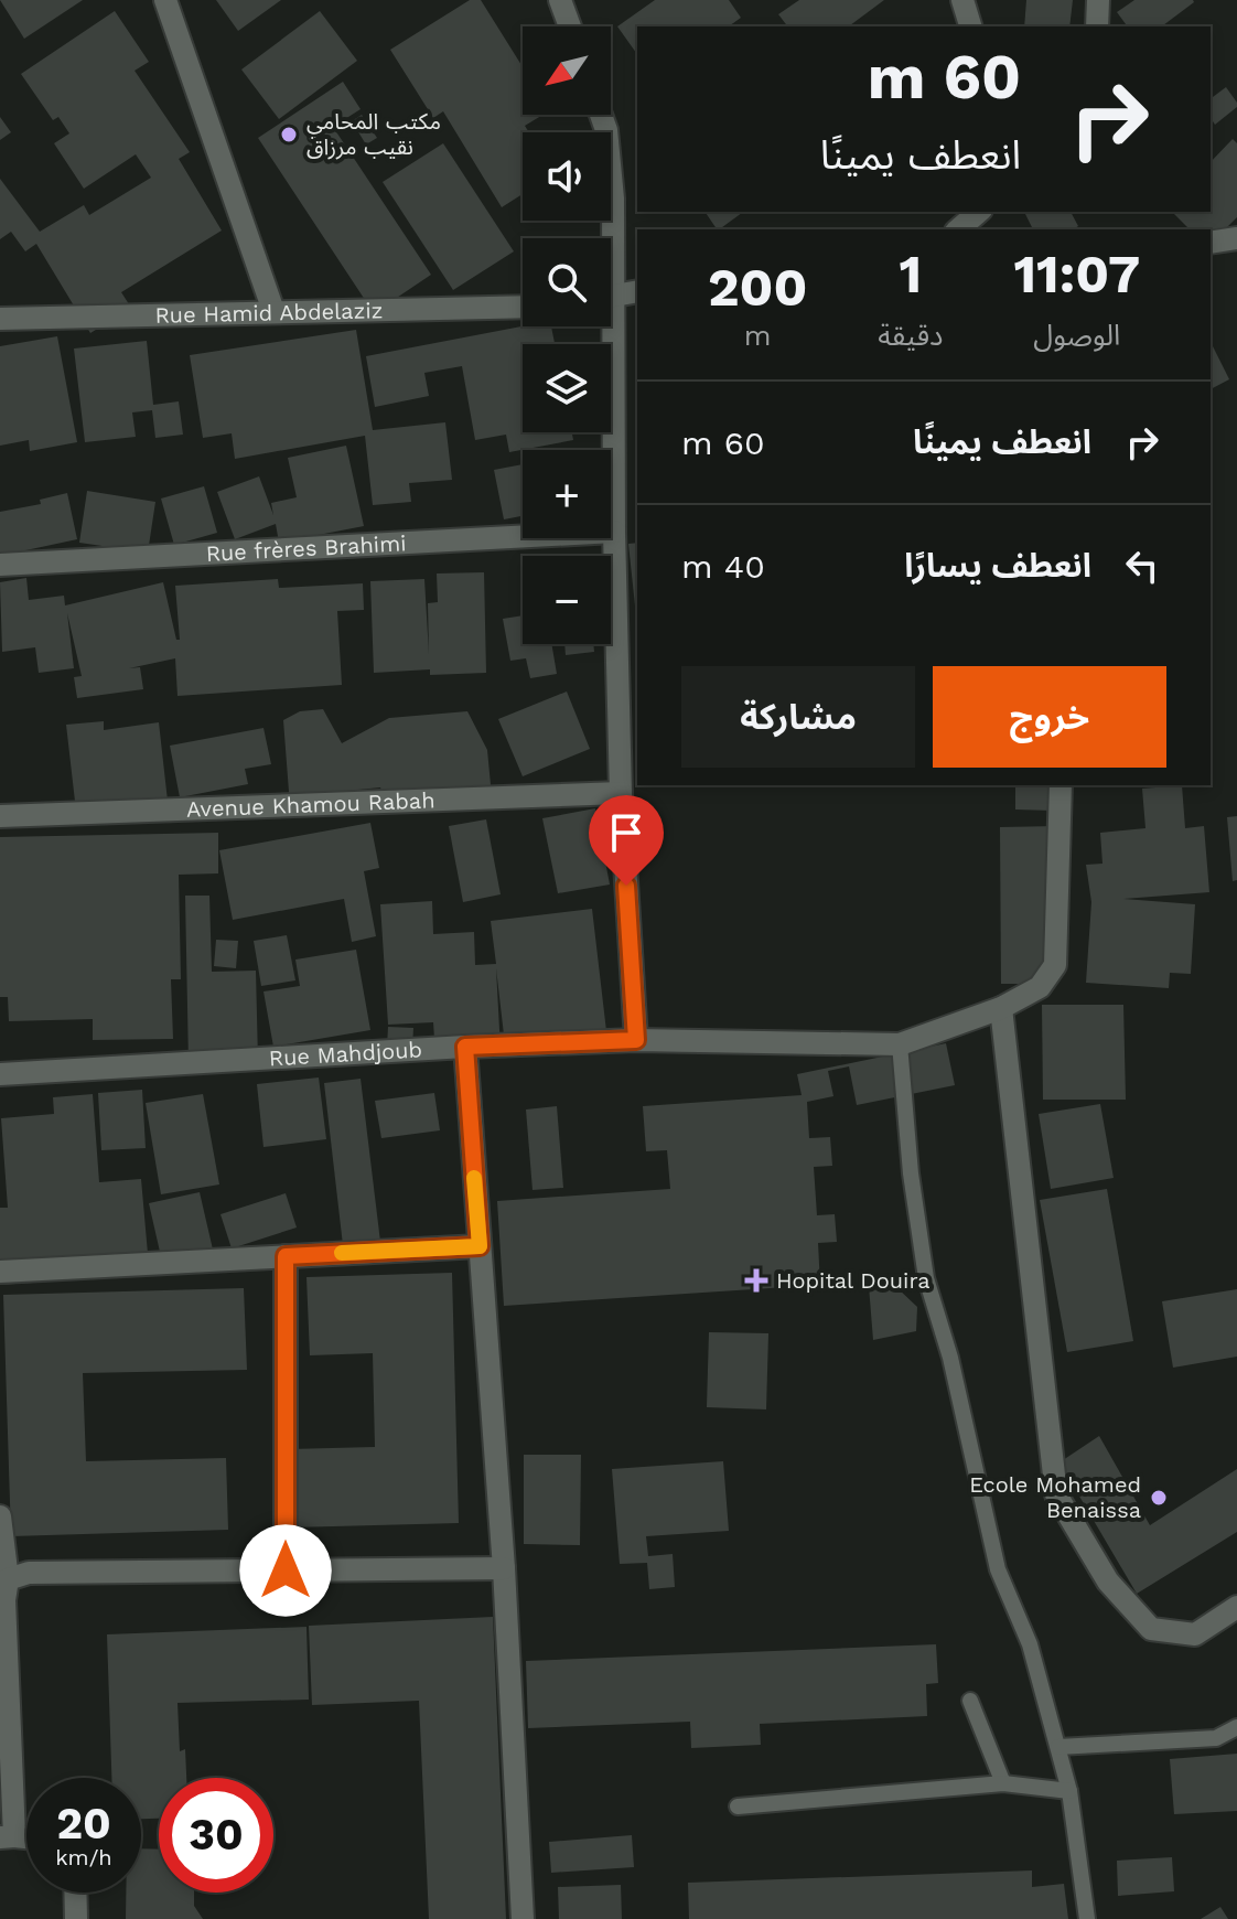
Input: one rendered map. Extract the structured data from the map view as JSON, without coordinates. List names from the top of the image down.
{
  "streets": {
    "street": [
      "Rue Hamid Abdelaziz",
      "Rue frères Brahimi",
      "Avenue Khamou Rabah",
      "Rue Mahdjoub"
    ]
  },
  "places": {
    "other": ["مكتب المحامي نقيب مرزاق", "Ecole Mohamed Benaissa"],
    "health": ["Hopital Douira"]
  },
  "north": "bottom left",
  "page": {
    "map_buttons": ["+", "−"],
    "turn": ["60 m", "انعطف يمينًا"],
    "eta": [
      "11:07",
      "الوصول",
      "1",
      "دقيقة",
      "200",
      "m"
    ],
    "list": [
      {
        "name": "انعطف يمينًا",
        "value": "60 m"
      },
      {
        "name": "انعطف يسارًا",
        "value": "40 m"
      }
    ],
    "buttons": ["خروج", "مشاركة"],
    "speed": "20 km/h",
    "limit": "30"
  }
}
